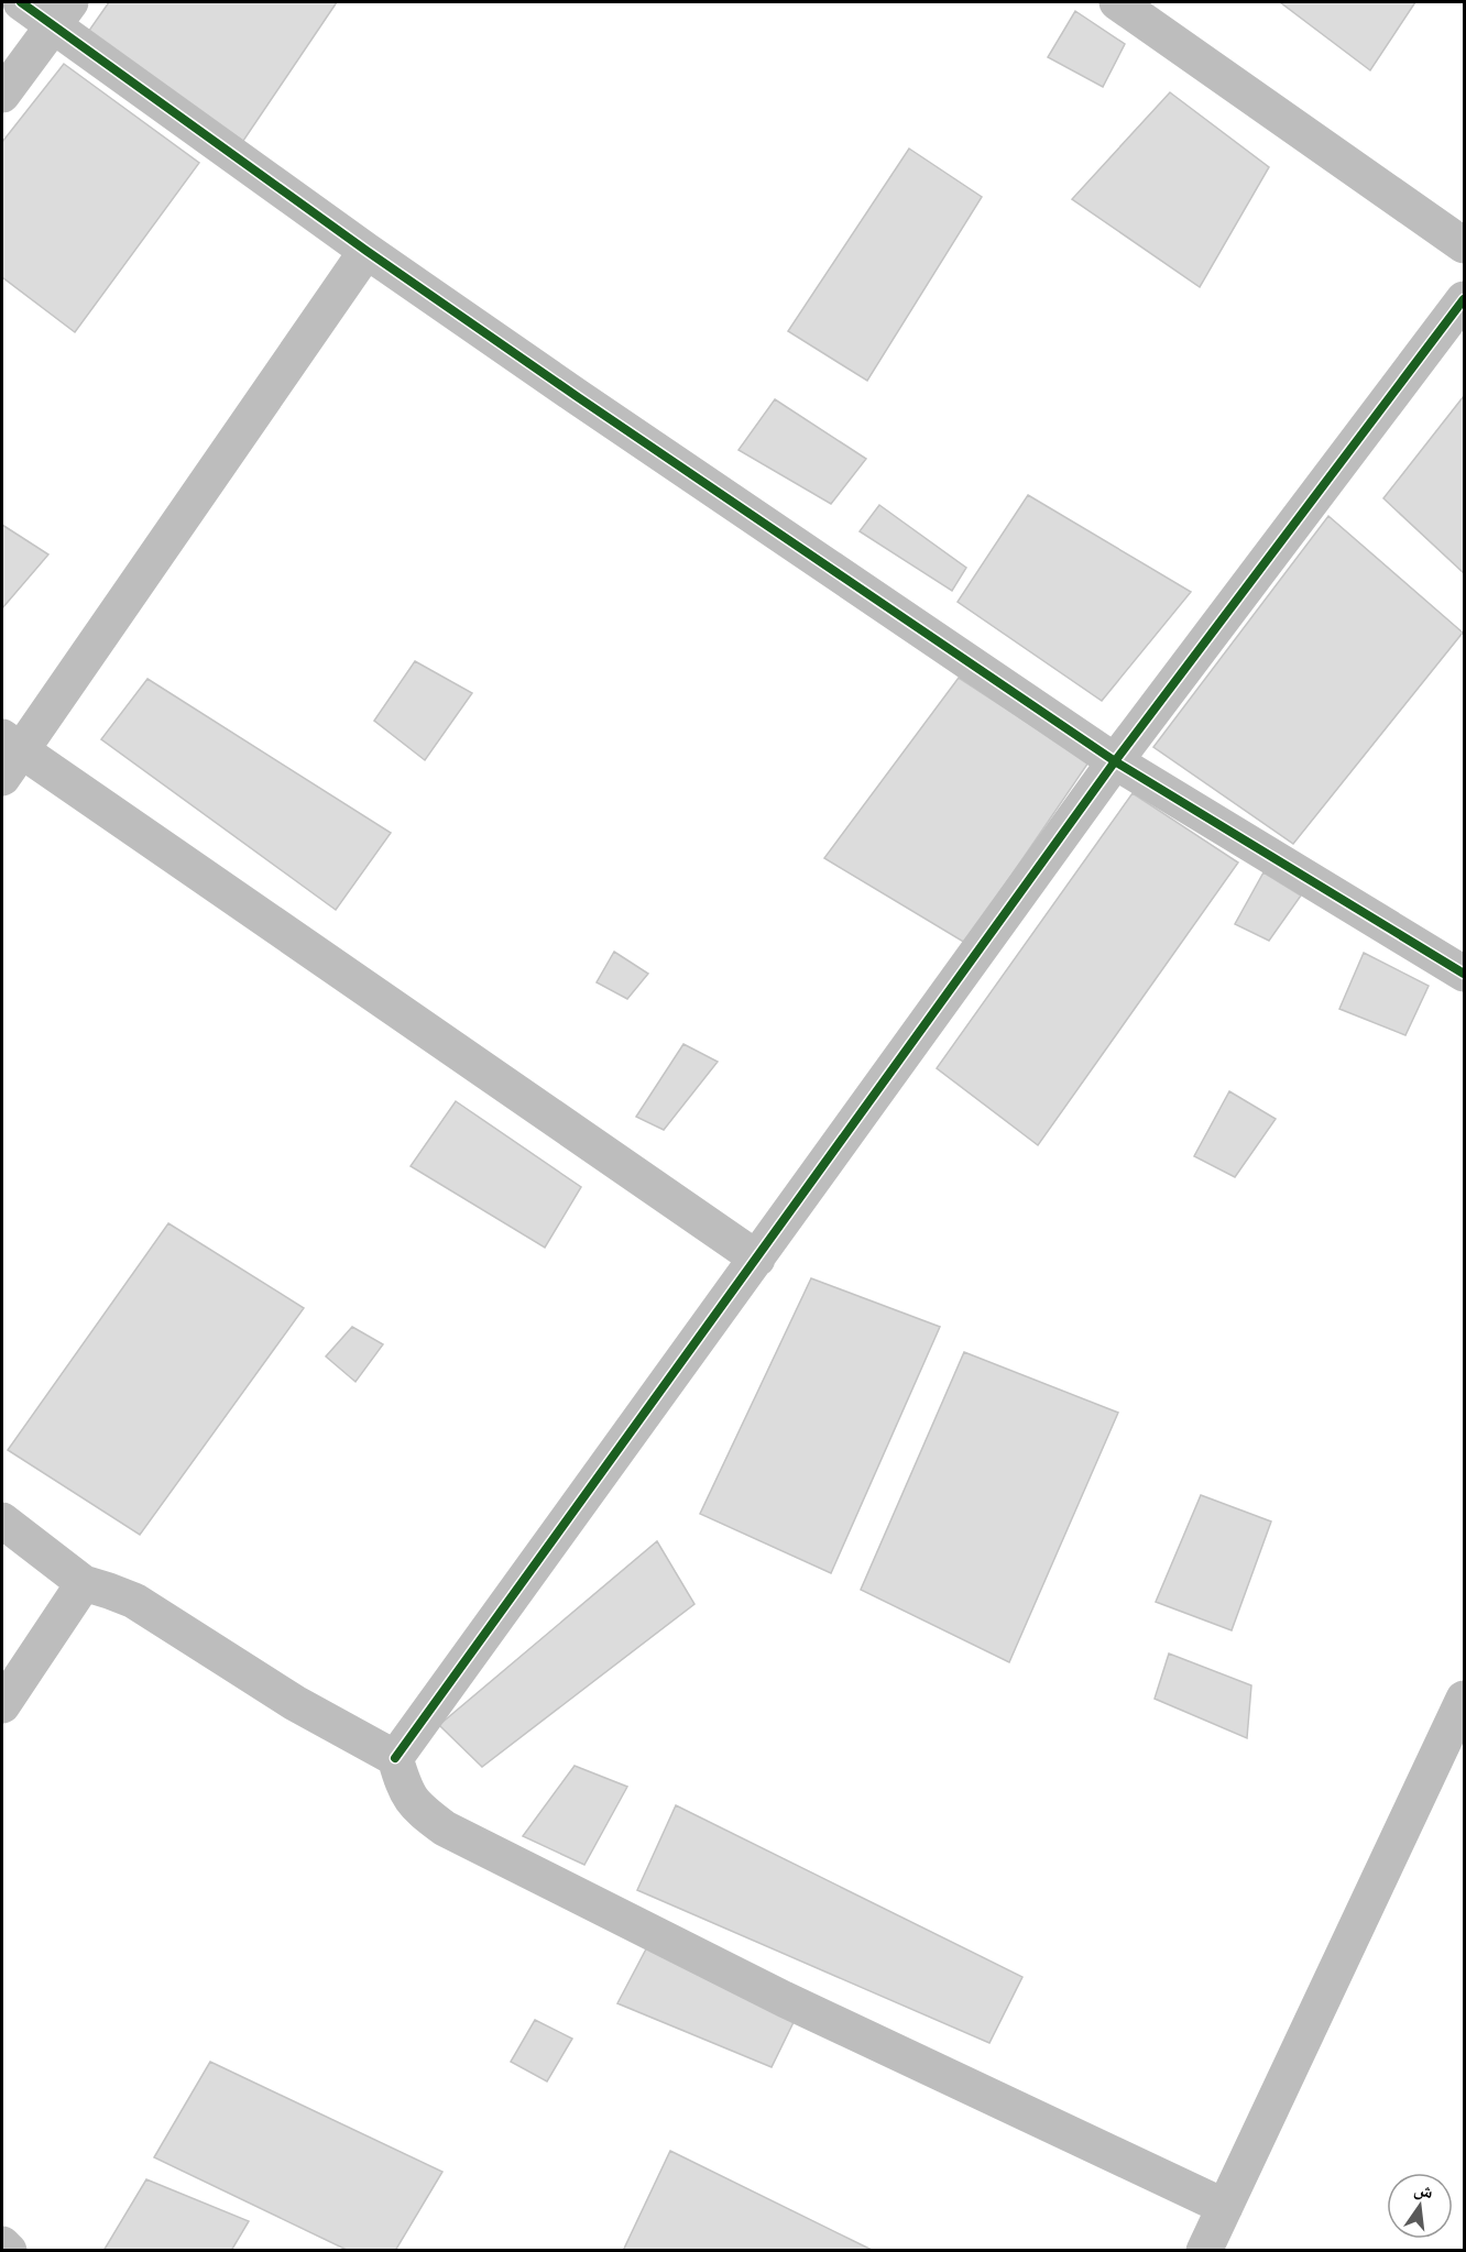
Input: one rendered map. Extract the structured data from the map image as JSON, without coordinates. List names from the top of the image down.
{
  "north": "top"
}
